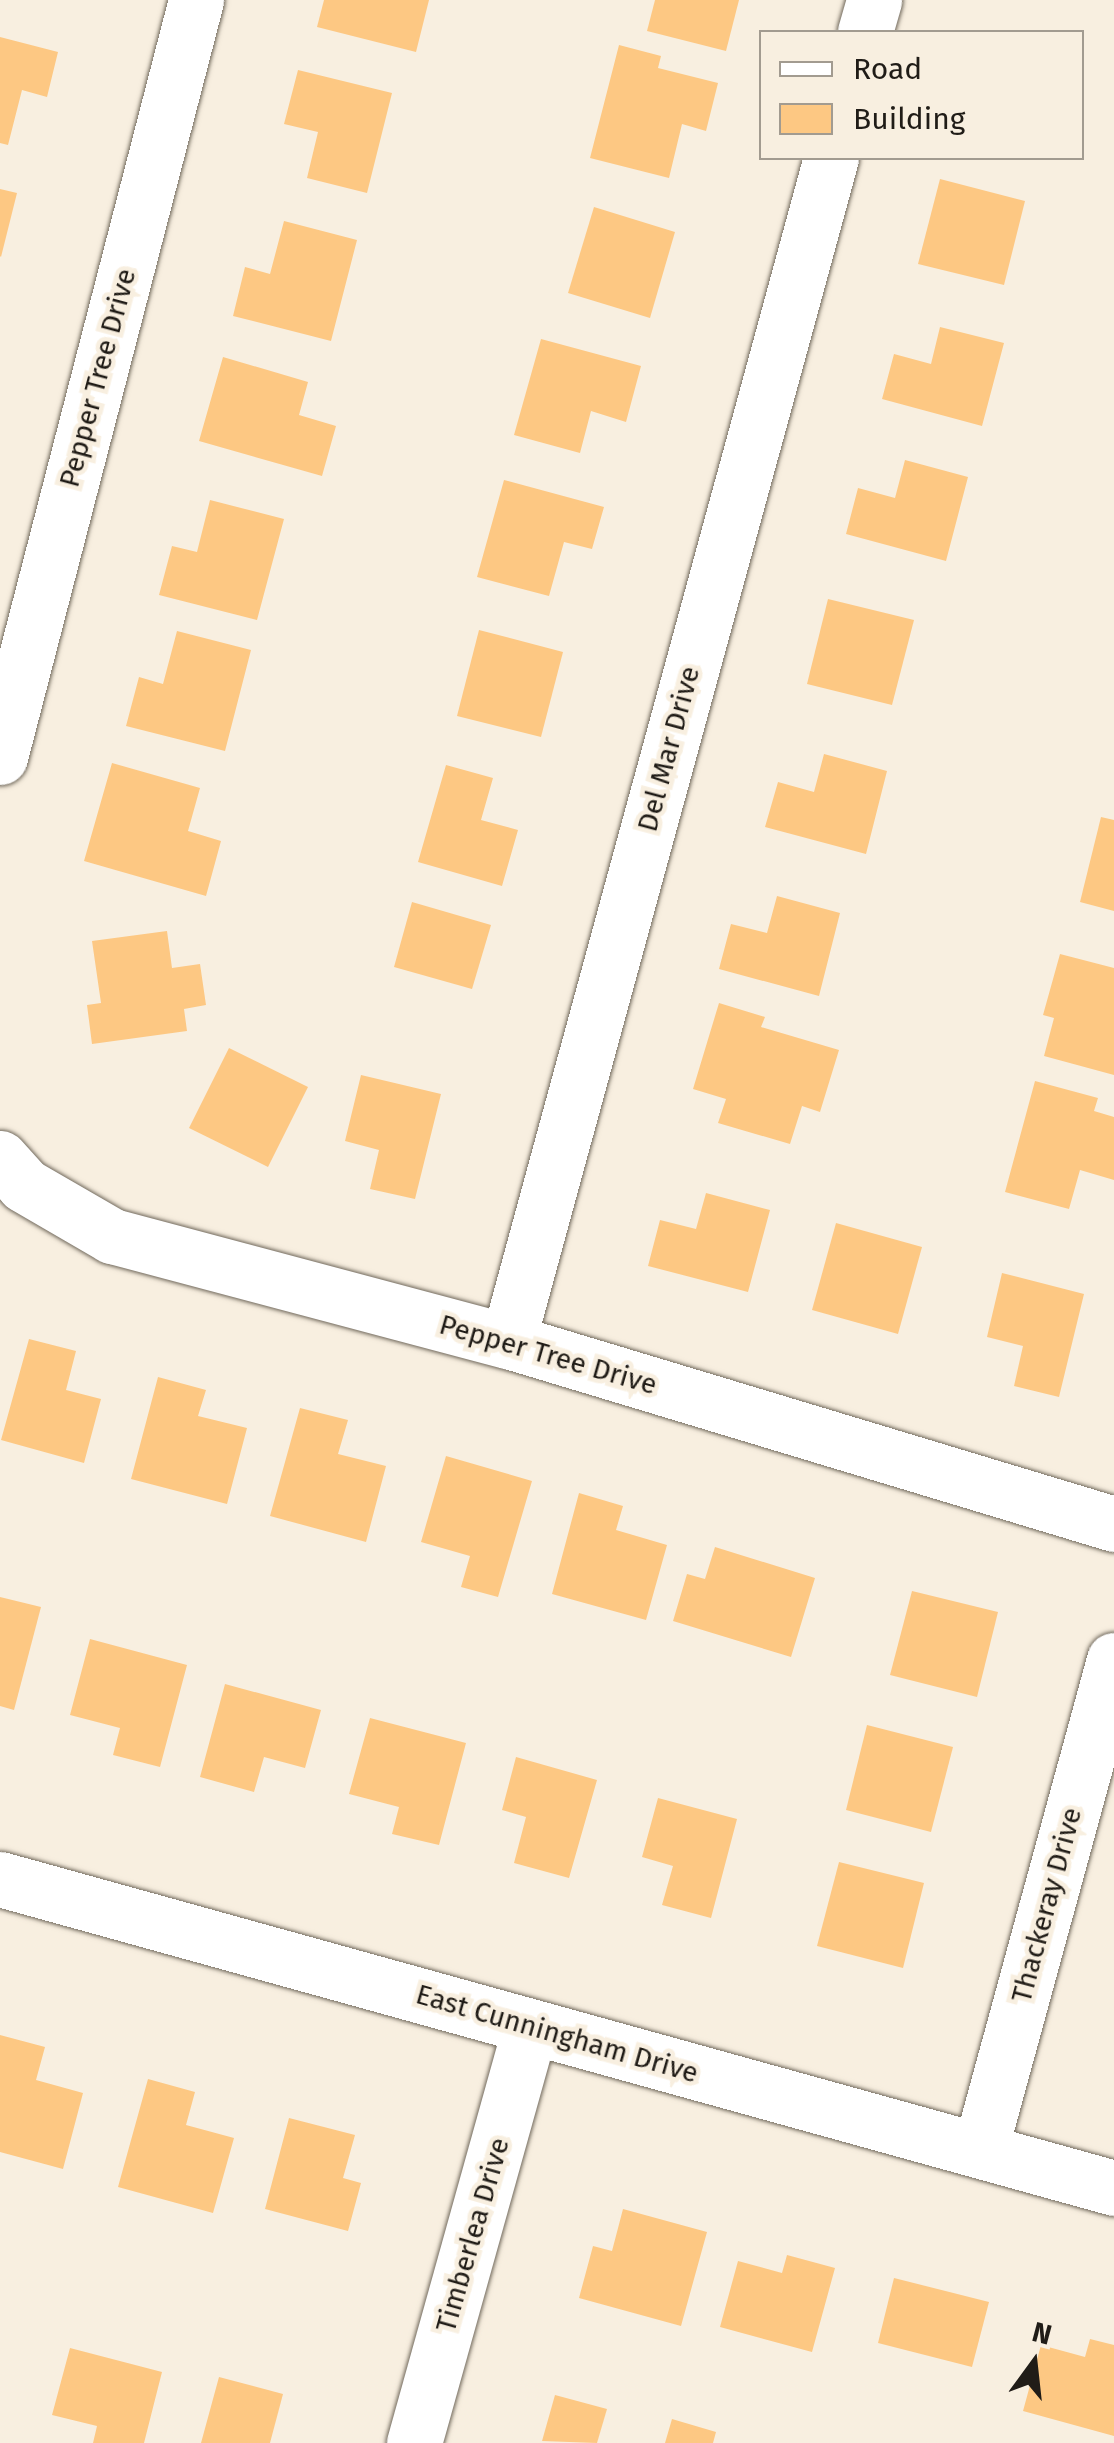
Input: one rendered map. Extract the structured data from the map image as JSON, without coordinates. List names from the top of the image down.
{
  "streets": {
    "street": [
      "Pepper Tree Drive",
      "Del Mar Drive",
      "Thackeray Drive",
      "East Cunningham Drive",
      "Timberlea Drive"
    ]
  },
  "crossings": [
    ["Pepper Tree Drive", "Del Mar Drive"],
    ["Thackeray Drive", "East Cunningham Drive"],
    ["East Cunningham Drive", "Timberlea Drive"]
  ],
  "legend": ["Road", "Building"],
  "north": "top"
}
